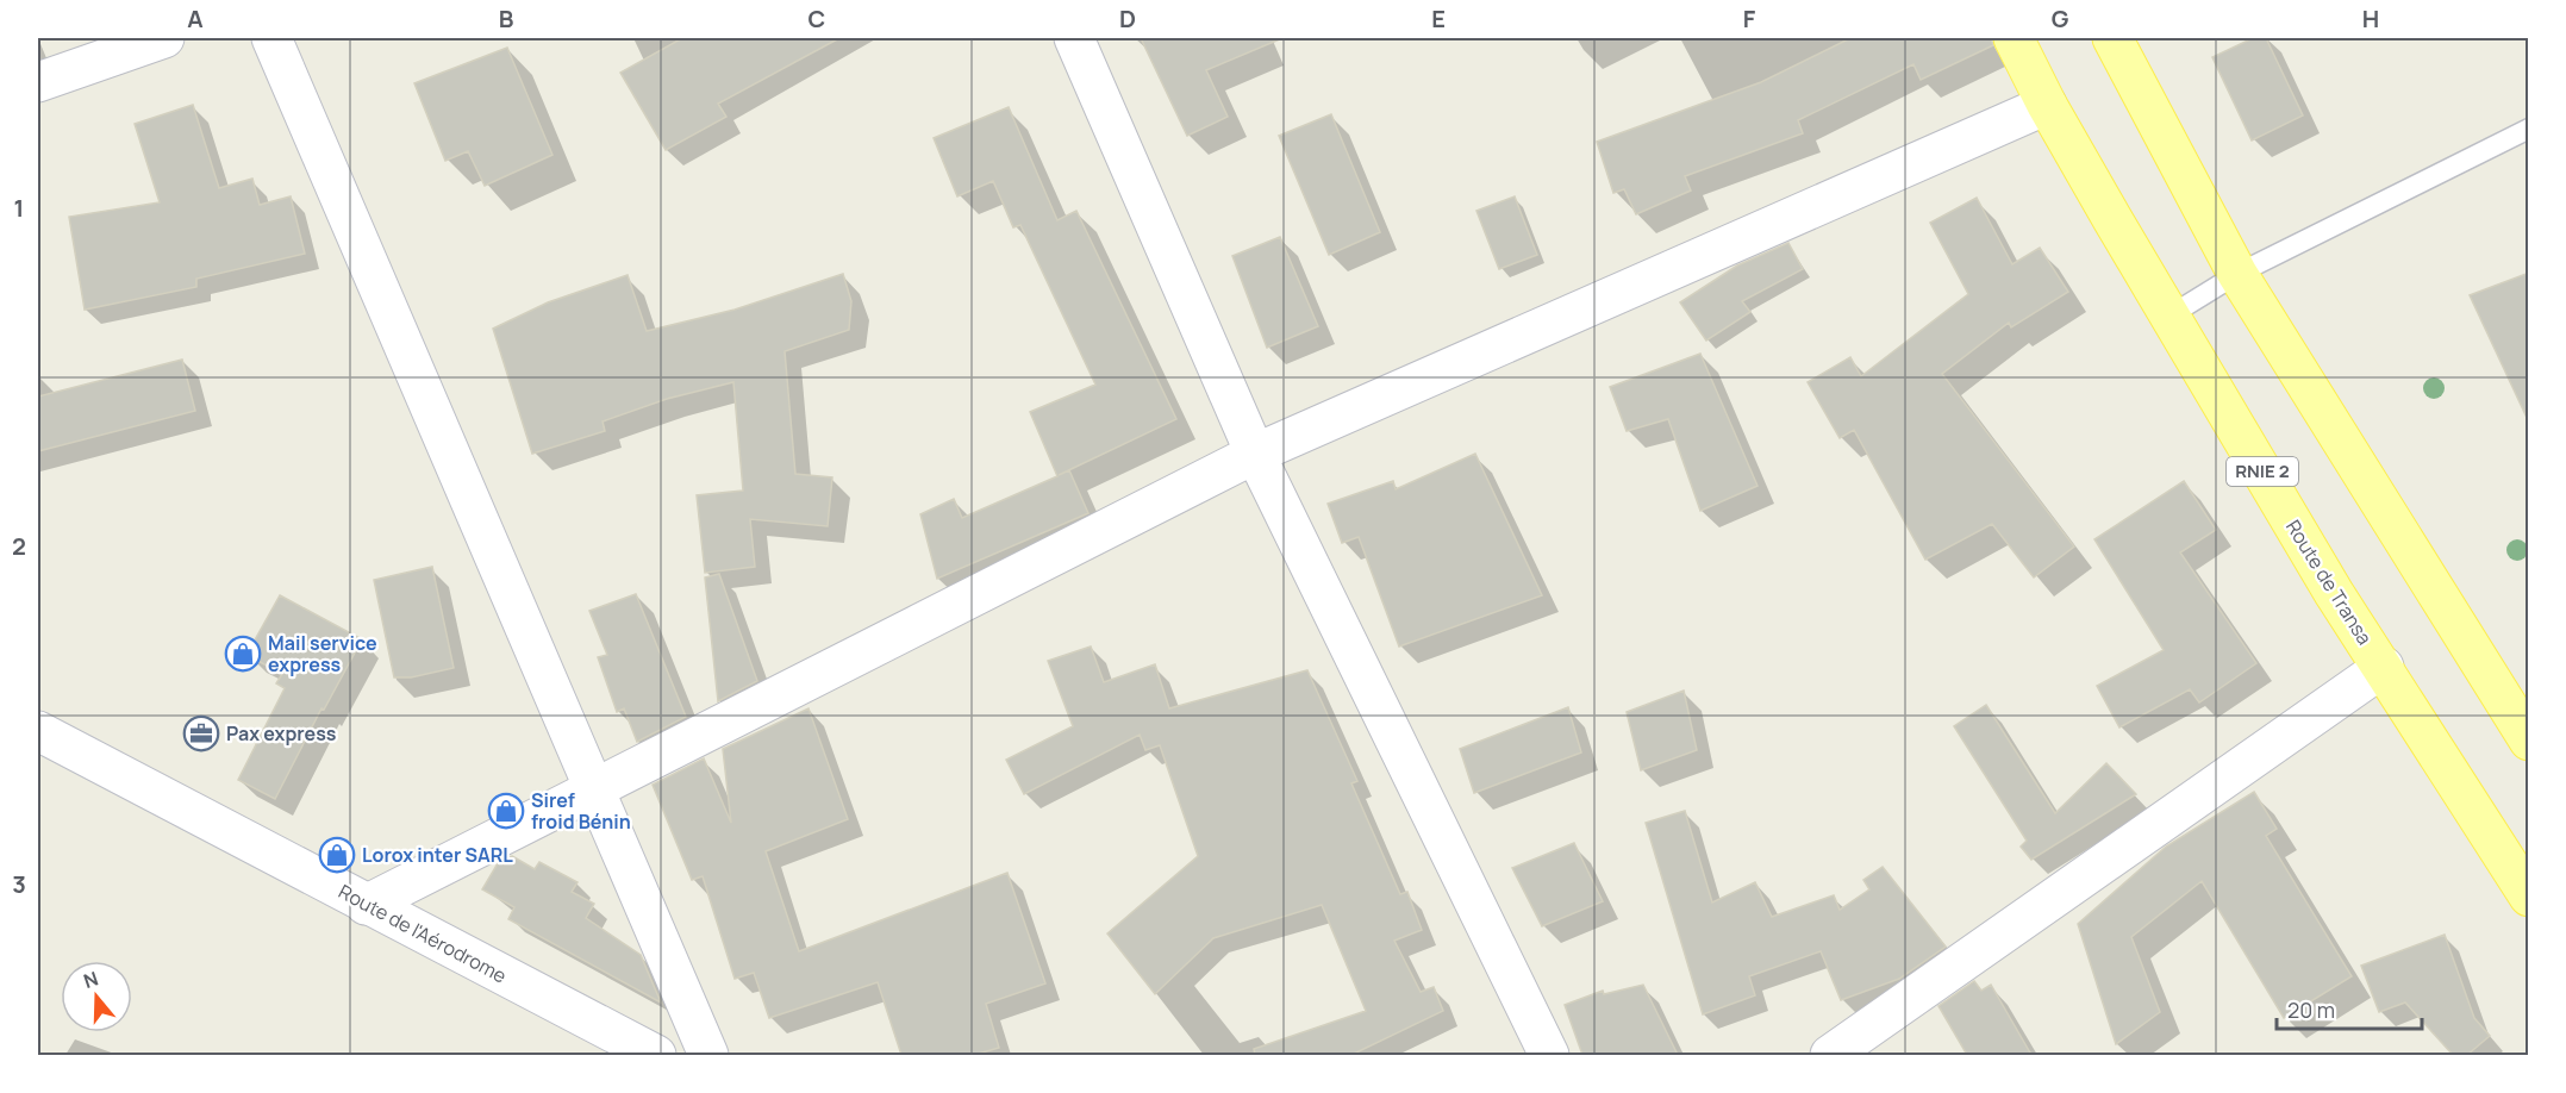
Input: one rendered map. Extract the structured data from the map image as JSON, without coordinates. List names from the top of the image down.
{
  "streets": {
    "main road": ["RNIE 2", "Route de Transa"],
    "street": ["Route de l'Aérodrome"]
  },
  "places": {
    "shop": ["Mail service express", "Siref froid Bénin", "Lorox inter SARL"],
    "office": ["Pax express"]
  },
  "scale_bar": "20 m",
  "north": "top",
  "grid": {
    "columns": [
      "A",
      "B",
      "C",
      "D",
      "E",
      "F",
      "G",
      "H"
    ],
    "rows": ["1", "2", "3"]
  }
}
